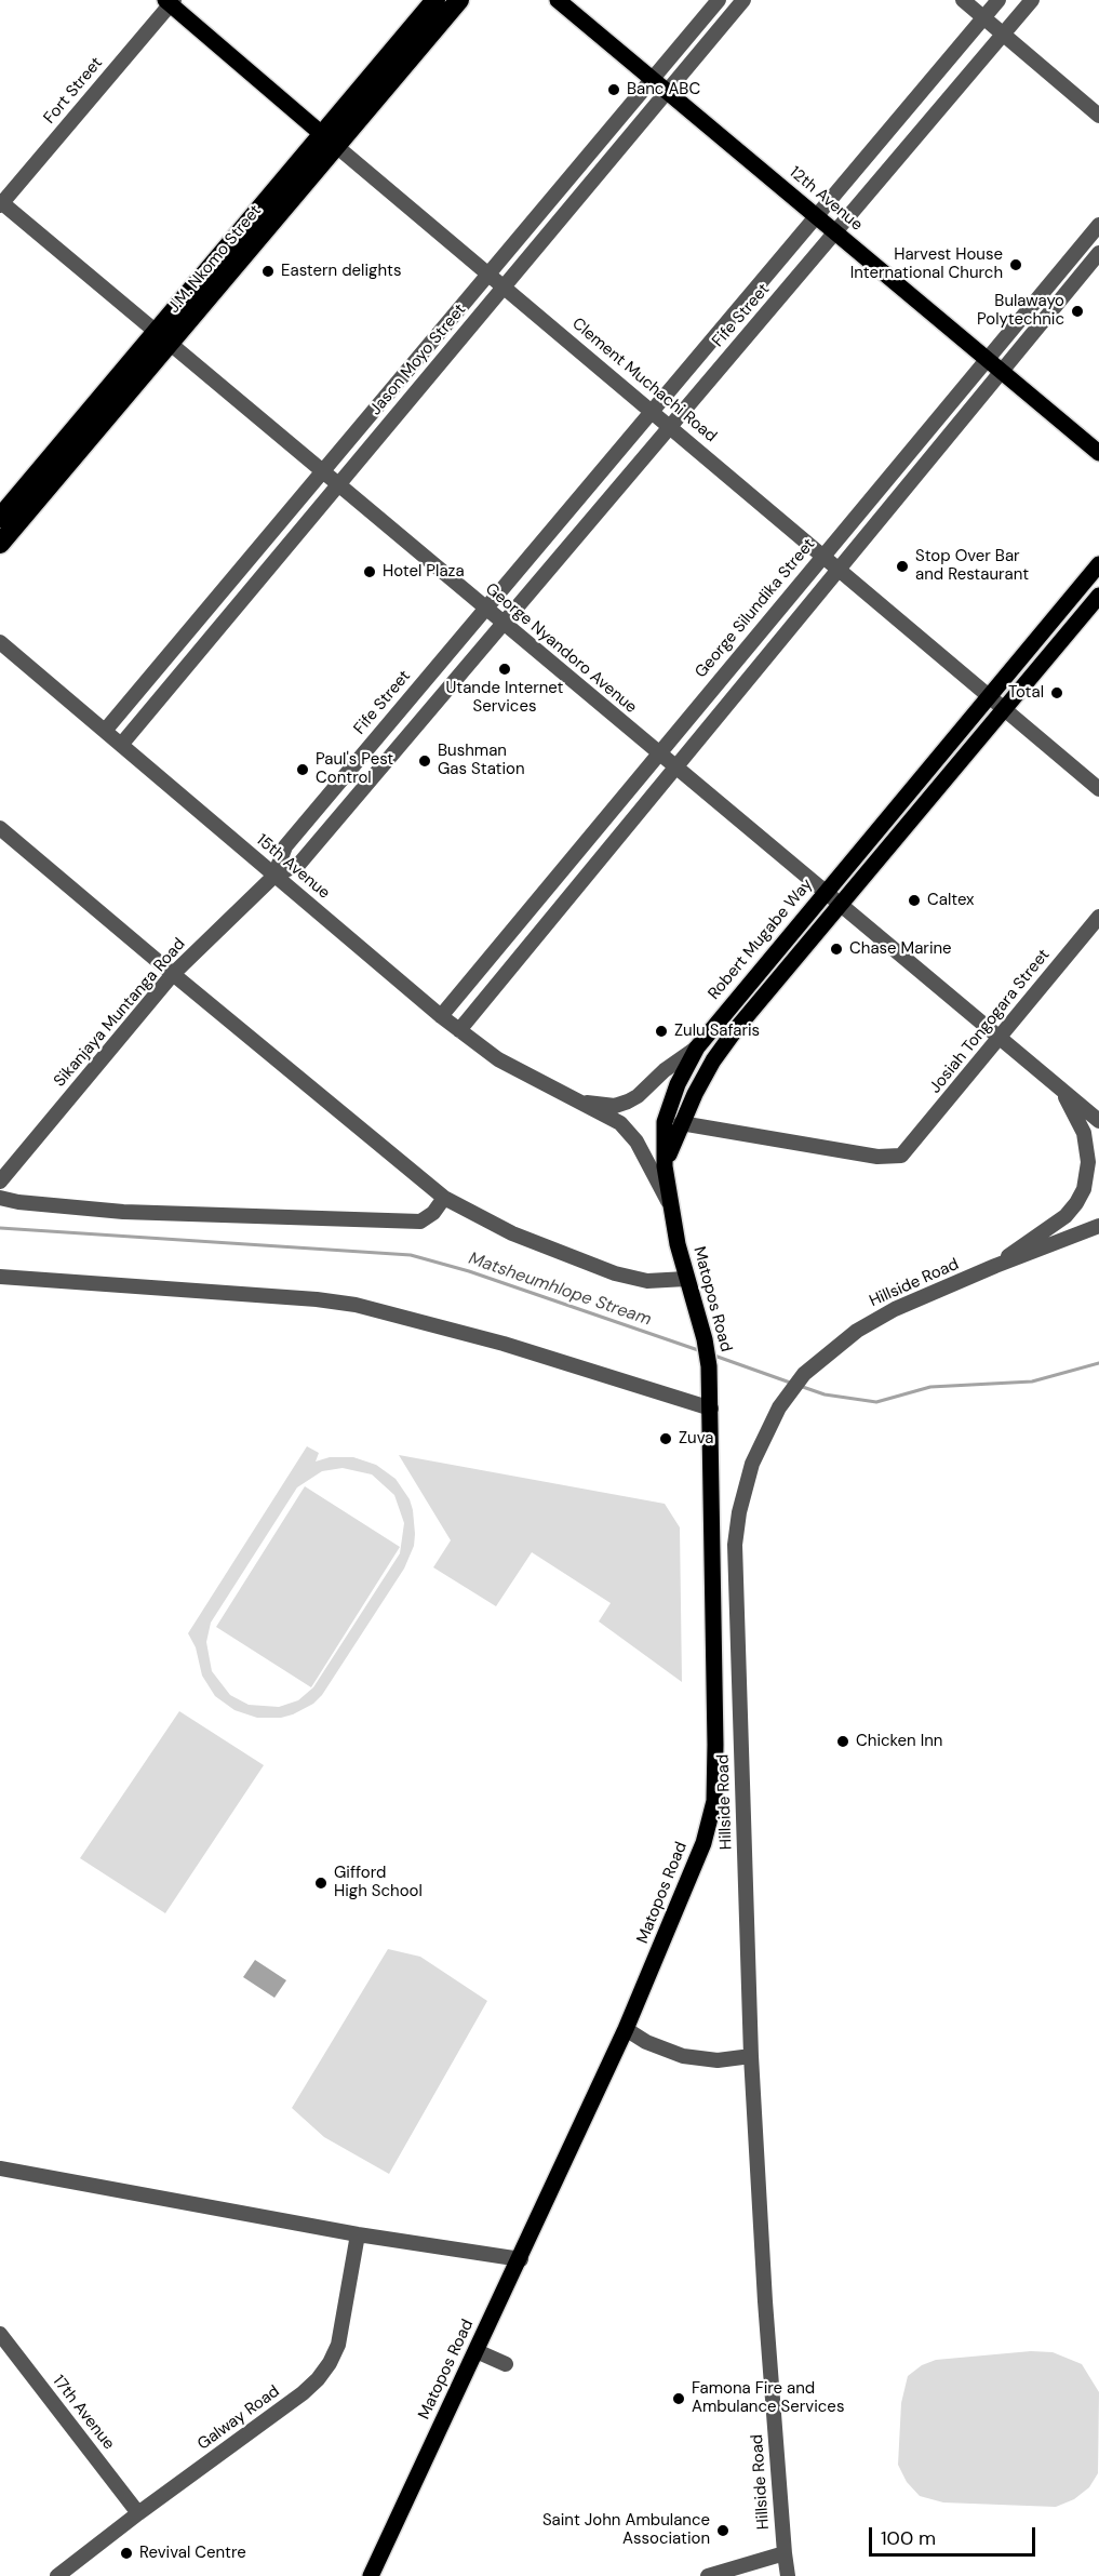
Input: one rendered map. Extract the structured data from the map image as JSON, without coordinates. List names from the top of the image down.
{
  "streets": {
    "highway": ["J.M. Nkomo Street"],
    "main road": [
      "12th Avenue",
      "Clement Muchachi Road",
      "Robert Mugabe Way",
      "Matopos Road"
    ],
    "street": [
      "Fort Street",
      "Fife Street",
      "Jason Moyo Street",
      "George Silundika Street",
      "George Nyandoro Avenue",
      "15th Avenue",
      "Sikanjaya Muntanga Road",
      "Josiah Tongogara Street",
      "Hillside Road",
      "Galway Road"
    ]
  },
  "crossings": [
    ["Fort Street", "Clement Muchachi Road"],
    ["Fort Street", "George Nyandoro Avenue"],
    ["12th Avenue", "Fife Street"],
    ["12th Avenue", "Jason Moyo Street"],
    ["12th Avenue", "George Silundika Street"],
    ["J.M. Nkomo Street", "Clement Muchachi Road"],
    ["J.M. Nkomo Street", "George Nyandoro Avenue"],
    ["Fife Street", "Clement Muchachi Road"],
    ["Fife Street", "George Nyandoro Avenue"],
    ["Fife Street", "15th Avenue"],
    ["Fife Street", "Sikanjaya Muntanga Road"],
    ["Jason Moyo Street", "Clement Muchachi Road"],
    ["Jason Moyo Street", "George Nyandoro Avenue"],
    ["Jason Moyo Street", "15th Avenue"],
    ["Clement Muchachi Road", "George Silundika Street"],
    ["Clement Muchachi Road", "Robert Mugabe Way"],
    ["George Silundika Street", "George Nyandoro Avenue"],
    ["George Silundika Street", "15th Avenue"],
    ["George Nyandoro Avenue", "Robert Mugabe Way"],
    ["George Nyandoro Avenue", "Josiah Tongogara Street"],
    ["15th Avenue", "Robert Mugabe Way"],
    ["15th Avenue", "Sikanjaya Muntanga Road"],
    ["15th Avenue", "Matopos Road"],
    ["Robert Mugabe Way", "Matopos Road"]
  ],
  "water": ["Matsheumhlope Stream"],
  "places": [
    "Banc ABC",
    "Harvest House International Church",
    "Eastern delights",
    "Bulawayo Polytechnic",
    "Stop Over Bar and Restaurant",
    "Hotel Plaza",
    "Utande Internet Services",
    "Total",
    "Bushman Gas Station",
    "Paul's Pest Control",
    "Caltex",
    "Chase Marine",
    "Zulu Safaris",
    "Zuva",
    "Chicken Inn",
    "Gifford High School",
    "Famona Fire and Ambulance Services",
    "Saint John Ambulance Association",
    "Revival Centre"
  ],
  "scale_bar": "100 m"
}
